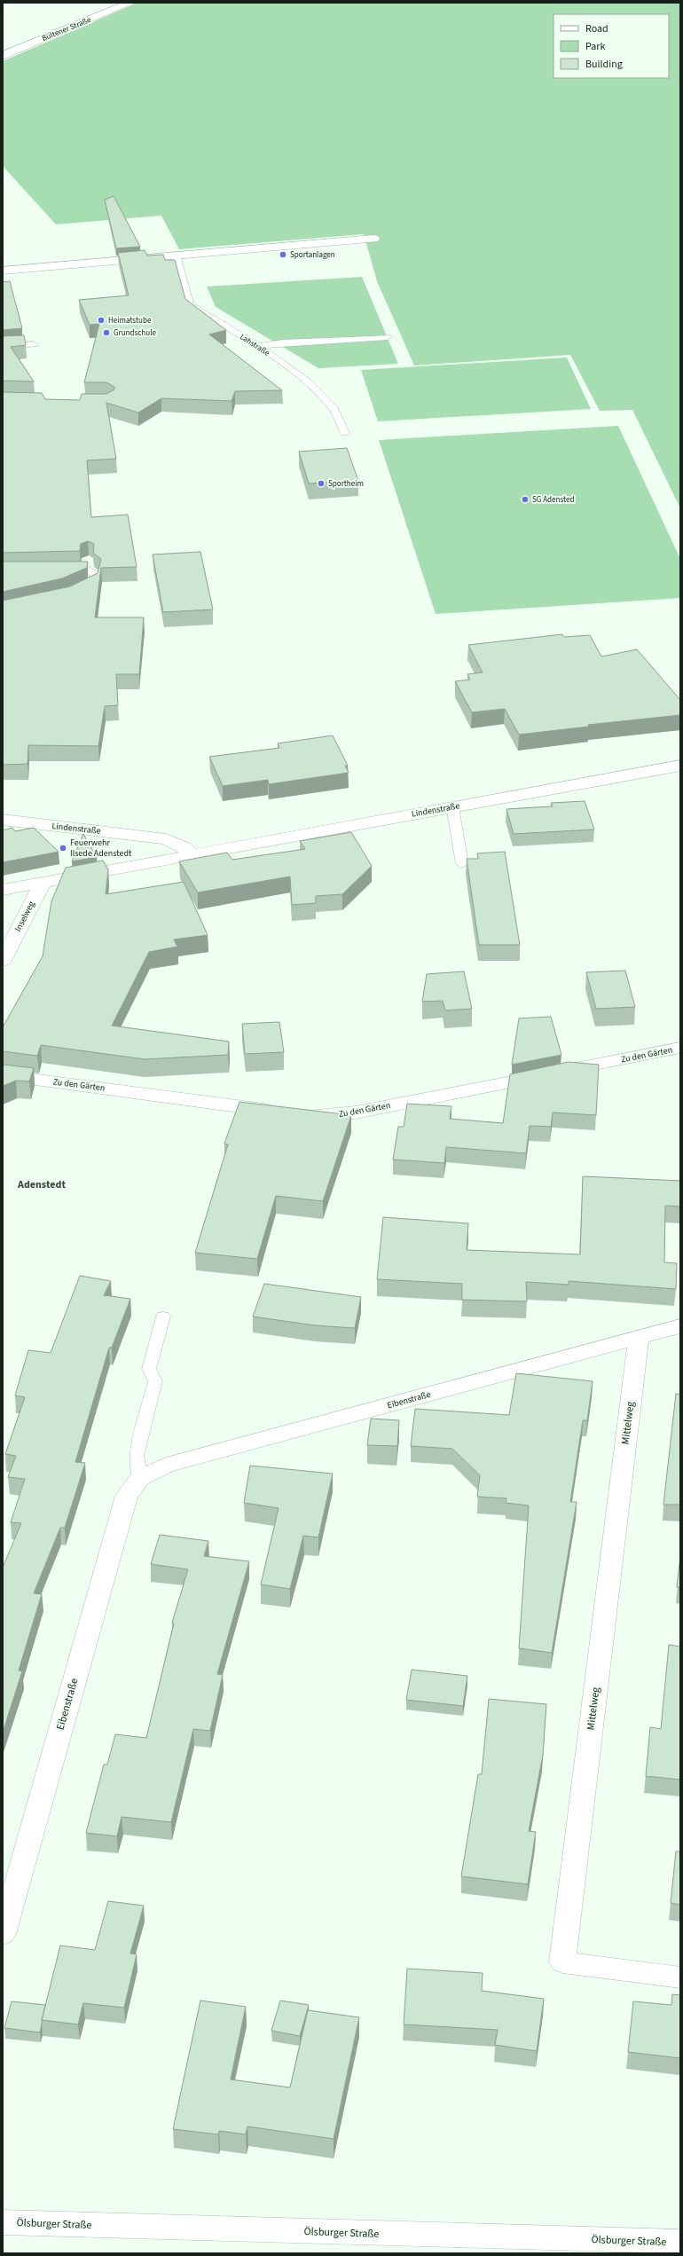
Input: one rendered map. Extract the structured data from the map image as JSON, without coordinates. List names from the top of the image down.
{
  "streets": {
    "street": [
      "Bültener Straße",
      "Lindenstraße",
      "Inselweg",
      "Zu den Gärten",
      "Eibenstraße",
      "Mittelweg",
      "Ölsburger Straße"
    ],
    "lane": ["Lahstraße"]
  },
  "crossings": [
    ["Lindenstraße", "Inselweg"],
    ["Eibenstraße", "Mittelweg"]
  ],
  "districts": ["Adenstedt"],
  "places": [
    "Sportanlagen",
    "Heimatstube",
    "Grundschule",
    "Sportheim",
    "SG Adensted",
    "Feuerwehr Ilsede Adenstedt"
  ],
  "legend": ["Road", "Park", "Building"]
}
